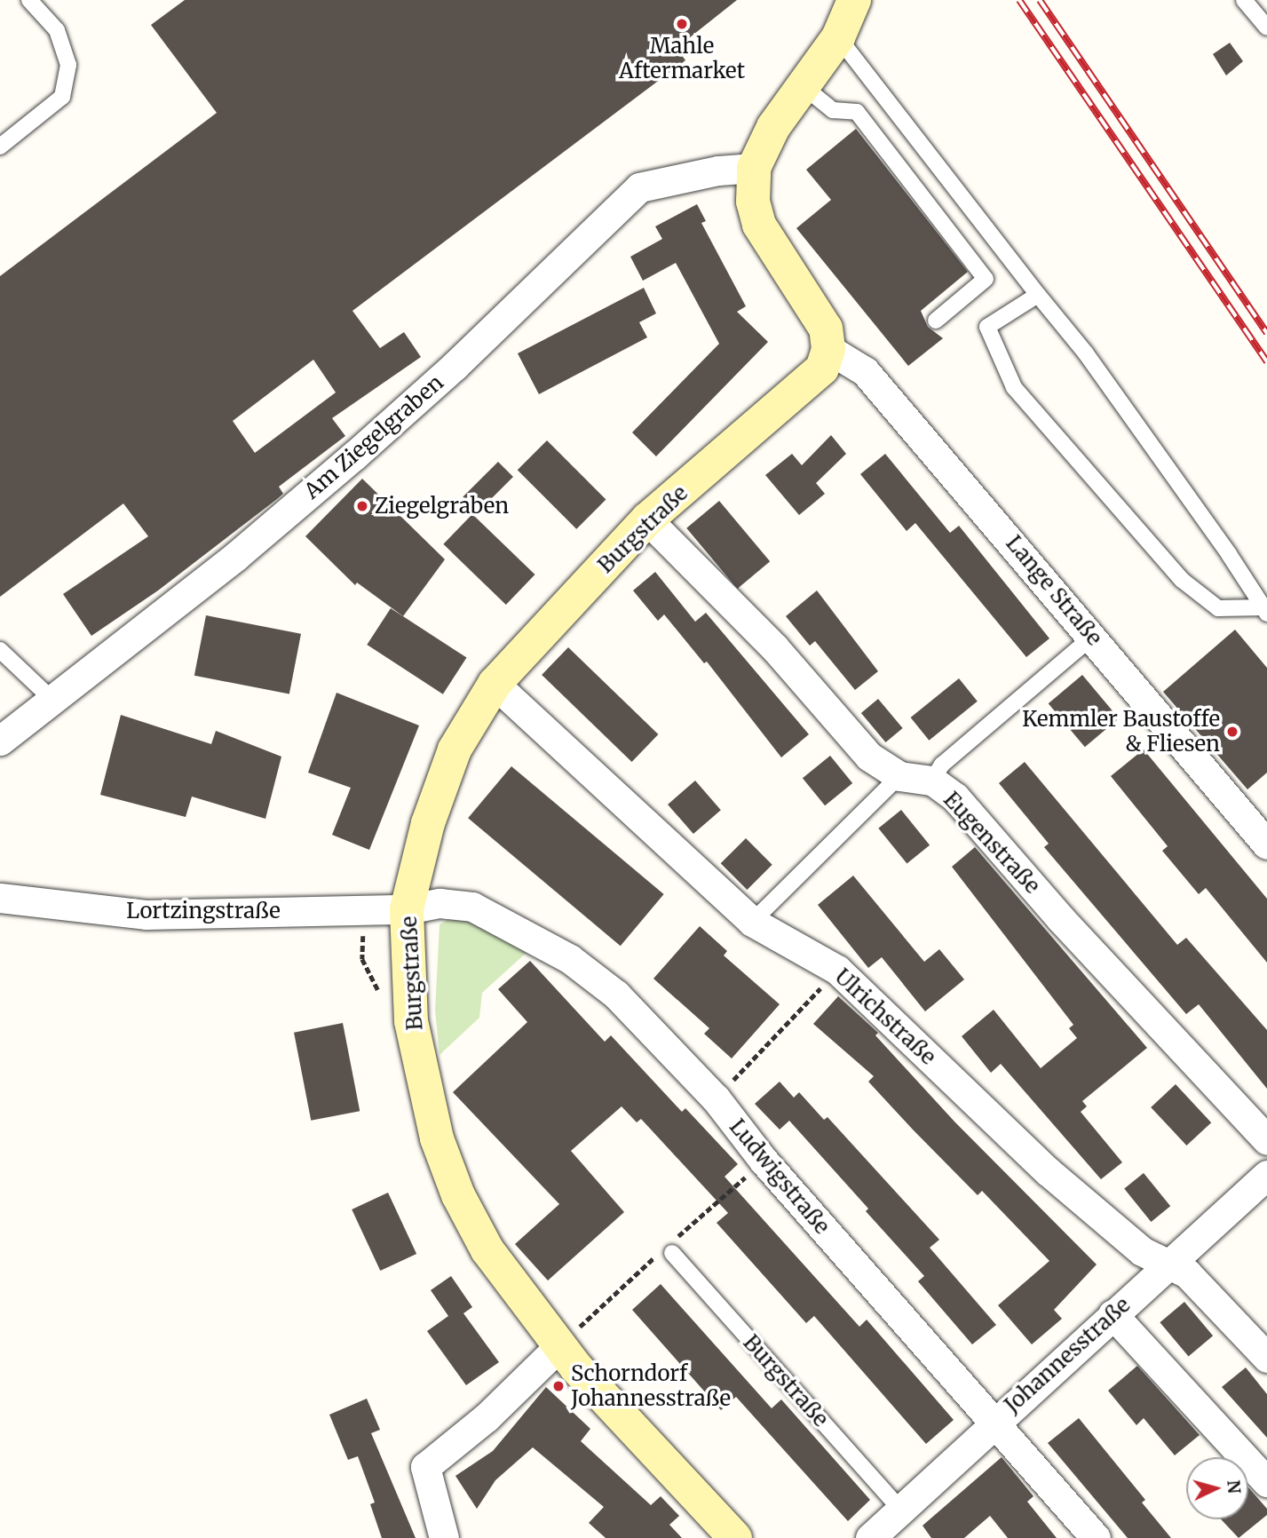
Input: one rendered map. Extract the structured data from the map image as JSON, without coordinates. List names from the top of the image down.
{
  "streets": {
    "street": [
      "Am Ziegelgraben",
      "Burgstraße",
      "Lange Straße",
      "Eugenstraße",
      "Lortzingstraße",
      "Ulrichstraße",
      "Ludwigstraße",
      "Johannesstraße"
    ]
  },
  "crossings": [
    ["Burgstraße", "Lange Straße"],
    ["Burgstraße", "Eugenstraße"],
    ["Burgstraße", "Lortzingstraße"],
    ["Burgstraße", "Ulrichstraße"],
    ["Burgstraße", "Ludwigstraße"],
    ["Burgstraße", "Johannesstraße"],
    ["Lortzingstraße", "Ludwigstraße"],
    ["Ulrichstraße", "Johannesstraße"],
    ["Ludwigstraße", "Johannesstraße"]
  ],
  "places": [
    "Mahle Aftermarket",
    "Ziegelgraben",
    "Kemmler Baustoffe & Fliesen",
    "Schorndorf Johannesstraße"
  ],
  "north": "right"
}
